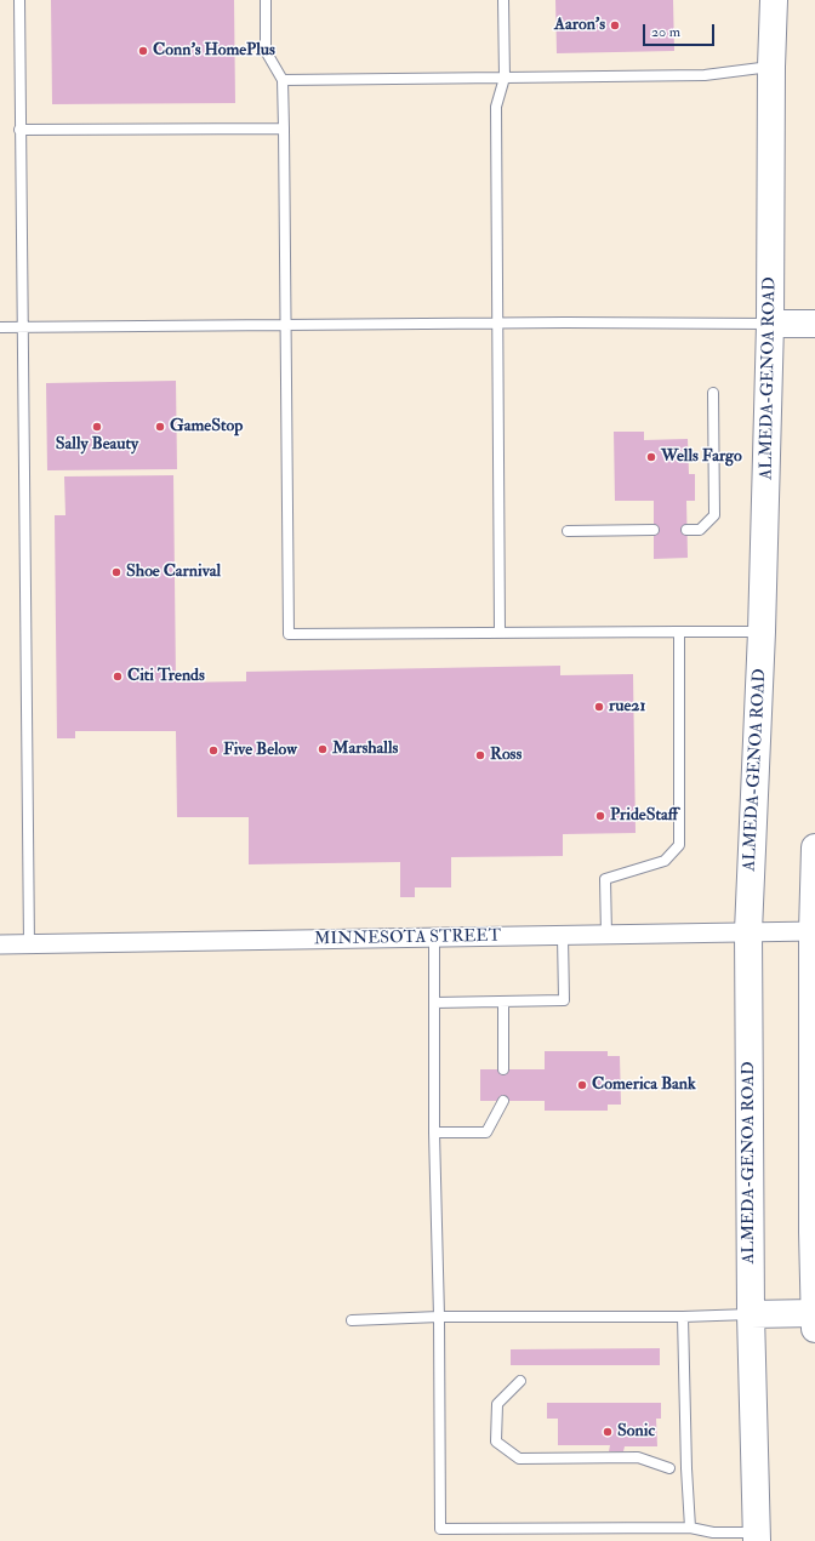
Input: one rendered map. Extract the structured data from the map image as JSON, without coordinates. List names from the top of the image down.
{
  "streets": {
    "main road": ["ALMEDA-GENOA ROAD"],
    "street": ["MINNESOTA STREET"]
  },
  "crossings": [
    ["ALMEDA-GENOA ROAD", "MINNESOTA STREET"]
  ],
  "places": [
    "Aaron's",
    "Conn's HomePlus",
    "Sally Beauty",
    "GameStop",
    "Wells Fargo",
    "Shoe Carnival",
    "Citi Trends",
    "rue21",
    "Marshalls",
    "Five Below",
    "Ross",
    "PrideStaff",
    "Comerica Bank",
    "Sonic"
  ],
  "scale_bar": "20 m"
}
